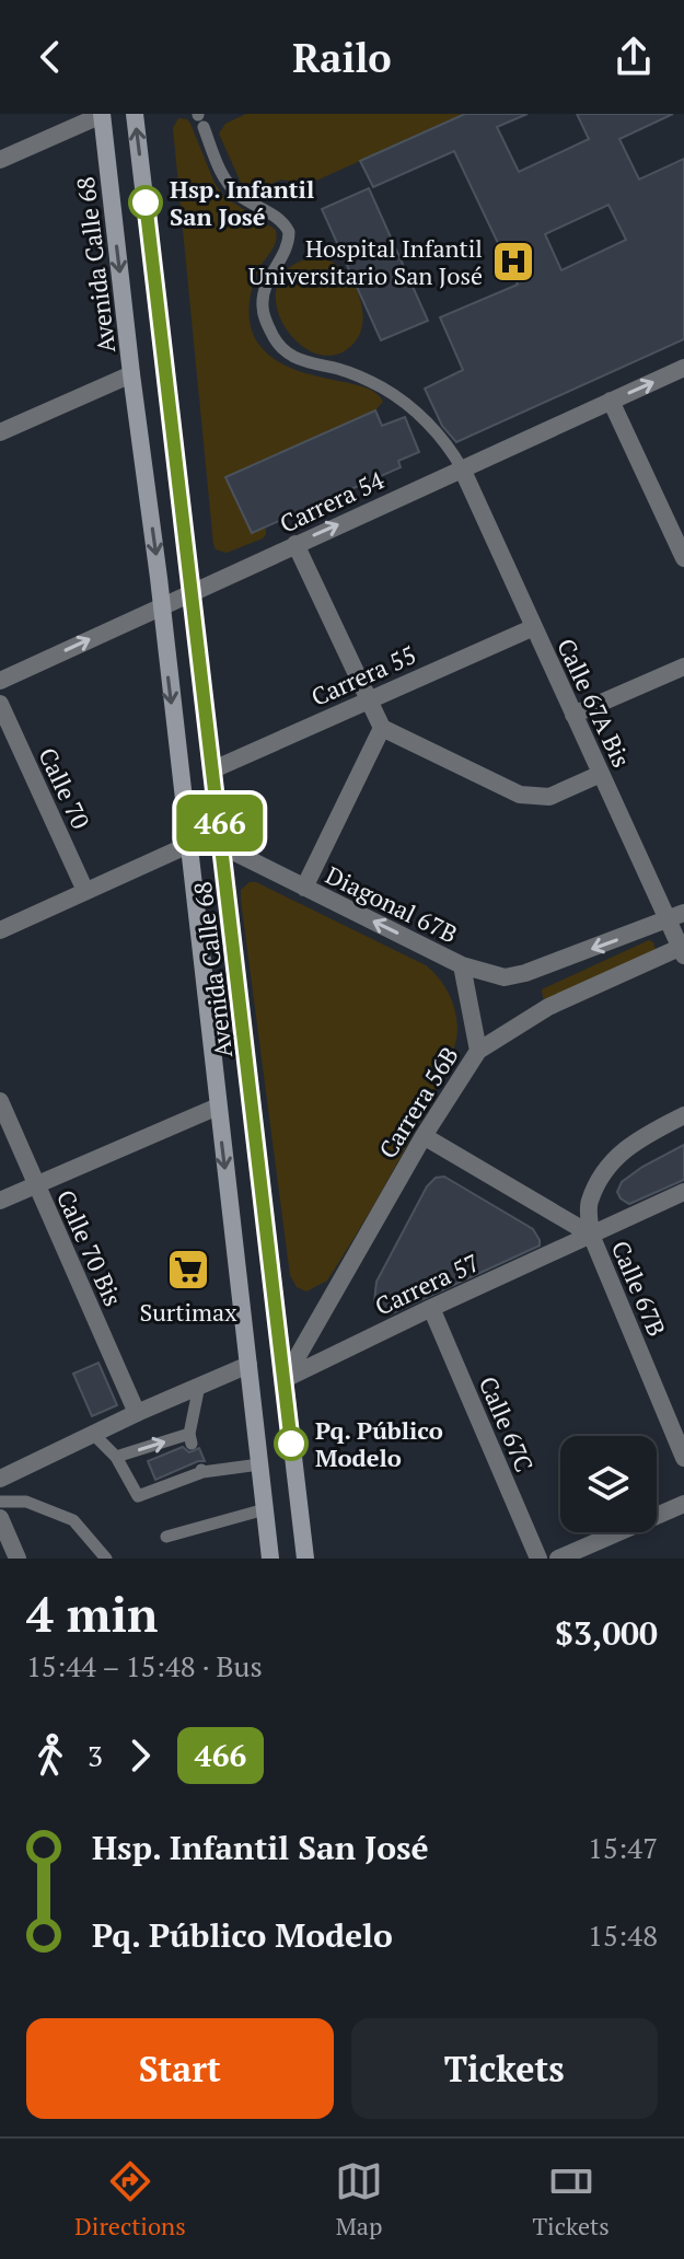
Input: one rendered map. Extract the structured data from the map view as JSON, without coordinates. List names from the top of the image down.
{
  "streets": {
    "main road": ["Avenida Calle 68"],
    "street": [
      "Carrera 54",
      "Carrera 55",
      "Calle 67A Bis",
      "Calle 70",
      "Diagonal 67B",
      "Carrera 56B",
      "Calle 70 Bis",
      "Carrera 57",
      "Calle 67B",
      "Calle 67C"
    ]
  },
  "crossings": [
    ["Avenida Calle 68", "Carrera 54"],
    ["Avenida Calle 68", "Carrera 55"],
    ["Avenida Calle 68", "Diagonal 67B"],
    ["Avenida Calle 68", "Carrera 56B"],
    ["Avenida Calle 68", "Carrera 57"],
    ["Carrera 54", "Calle 67A Bis"],
    ["Carrera 55", "Calle 67A Bis"],
    ["Calle 67A Bis", "Carrera 56B"],
    ["Diagonal 67B", "Carrera 56B"],
    ["Carrera 56B", "Carrera 57"],
    ["Carrera 57", "Calle 67B"],
    ["Carrera 57", "Calle 67C"]
  ],
  "one_way": ["Carrera 54", "Diagonal 67B"],
  "places": {
    "other": ["Hsp. Infantil San José", "Pq. Público Modelo"],
    "hospital": ["Hospital Infantil Universitario San José"],
    "supermarket": ["Surtimax"]
  },
  "lines": ["bus line 466"],
  "page": {
    "header": "Railo",
    "on_map": "466",
    "heading": ["4 min", "15:44 – 15:48 · Bus", "$3,000"],
    "legs": ["3", "466"],
    "list": [
      {
        "name": "Hsp. Infantil San José",
        "value": "15:47"
      },
      {
        "name": "Pq. Público Modelo",
        "value": "15:48"
      }
    ],
    "buttons": ["Start", "Tickets"],
    "tabs": ["Directions", "Map", "Tickets"]
  }
}
